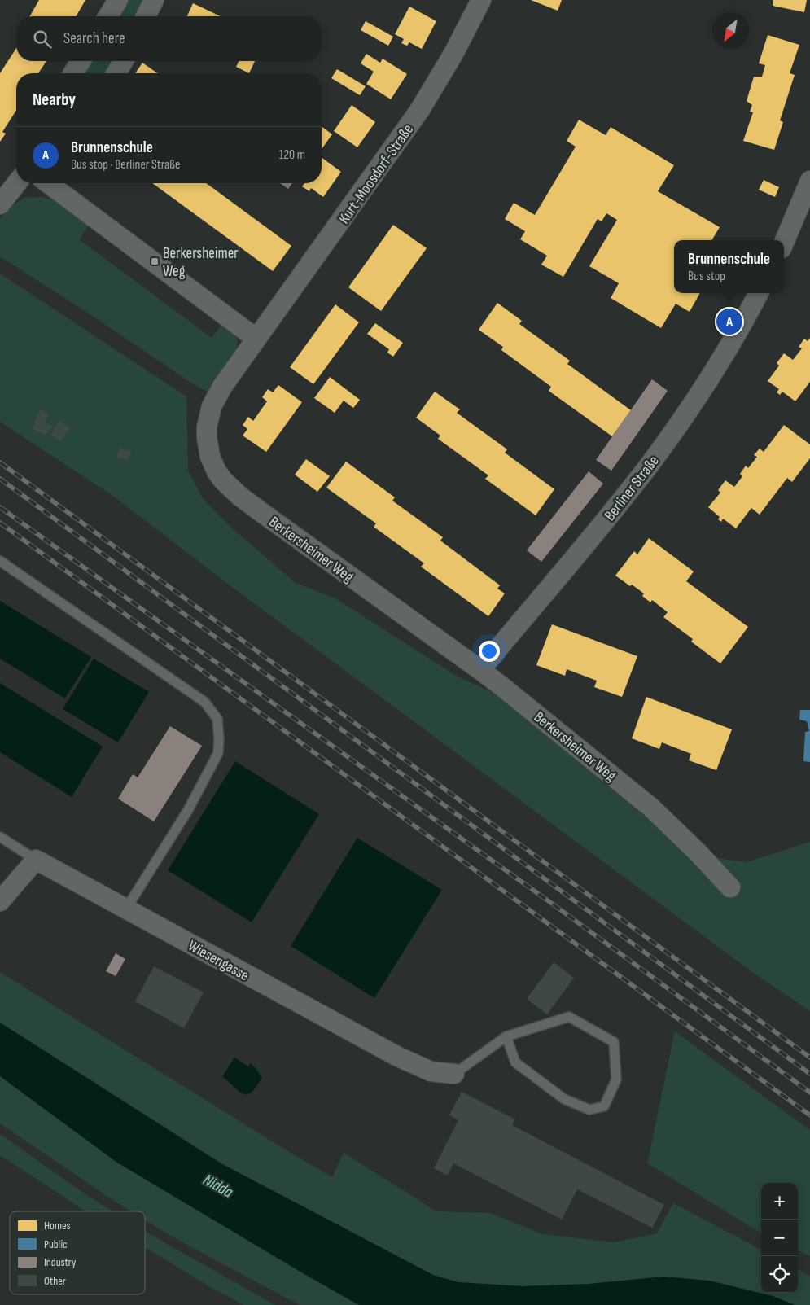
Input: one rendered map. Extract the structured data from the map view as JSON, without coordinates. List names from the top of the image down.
{
  "streets": {
    "street": [
      "Kurt-Moosdorf-Straße",
      "Berliner Straße",
      "Berkersheimer Weg",
      "Wiesengasse"
    ]
  },
  "crossings": [
    ["Kurt-Moosdorf-Straße", "Berkersheimer Weg"],
    ["Berliner Straße", "Berkersheimer Weg"]
  ],
  "water": ["Nidda"],
  "places": {
    "transit": ["Berkersheimer Weg"]
  },
  "legend": [
    "Homes",
    "Public",
    "Industry",
    "Other"
  ],
  "north": "bottom left",
  "page": {
    "search": "Search here",
    "heading": "Nearby",
    "list": [
      {
        "mark": "A",
        "name": "Brunnenschule",
        "note": "Bus stop · Berliner Straße",
        "value": "120 m"
      }
    ],
    "popup": ["Brunnenschule", "Bus stop"],
    "pins": "A",
    "map_buttons": ["+", "−"]
  }
}
